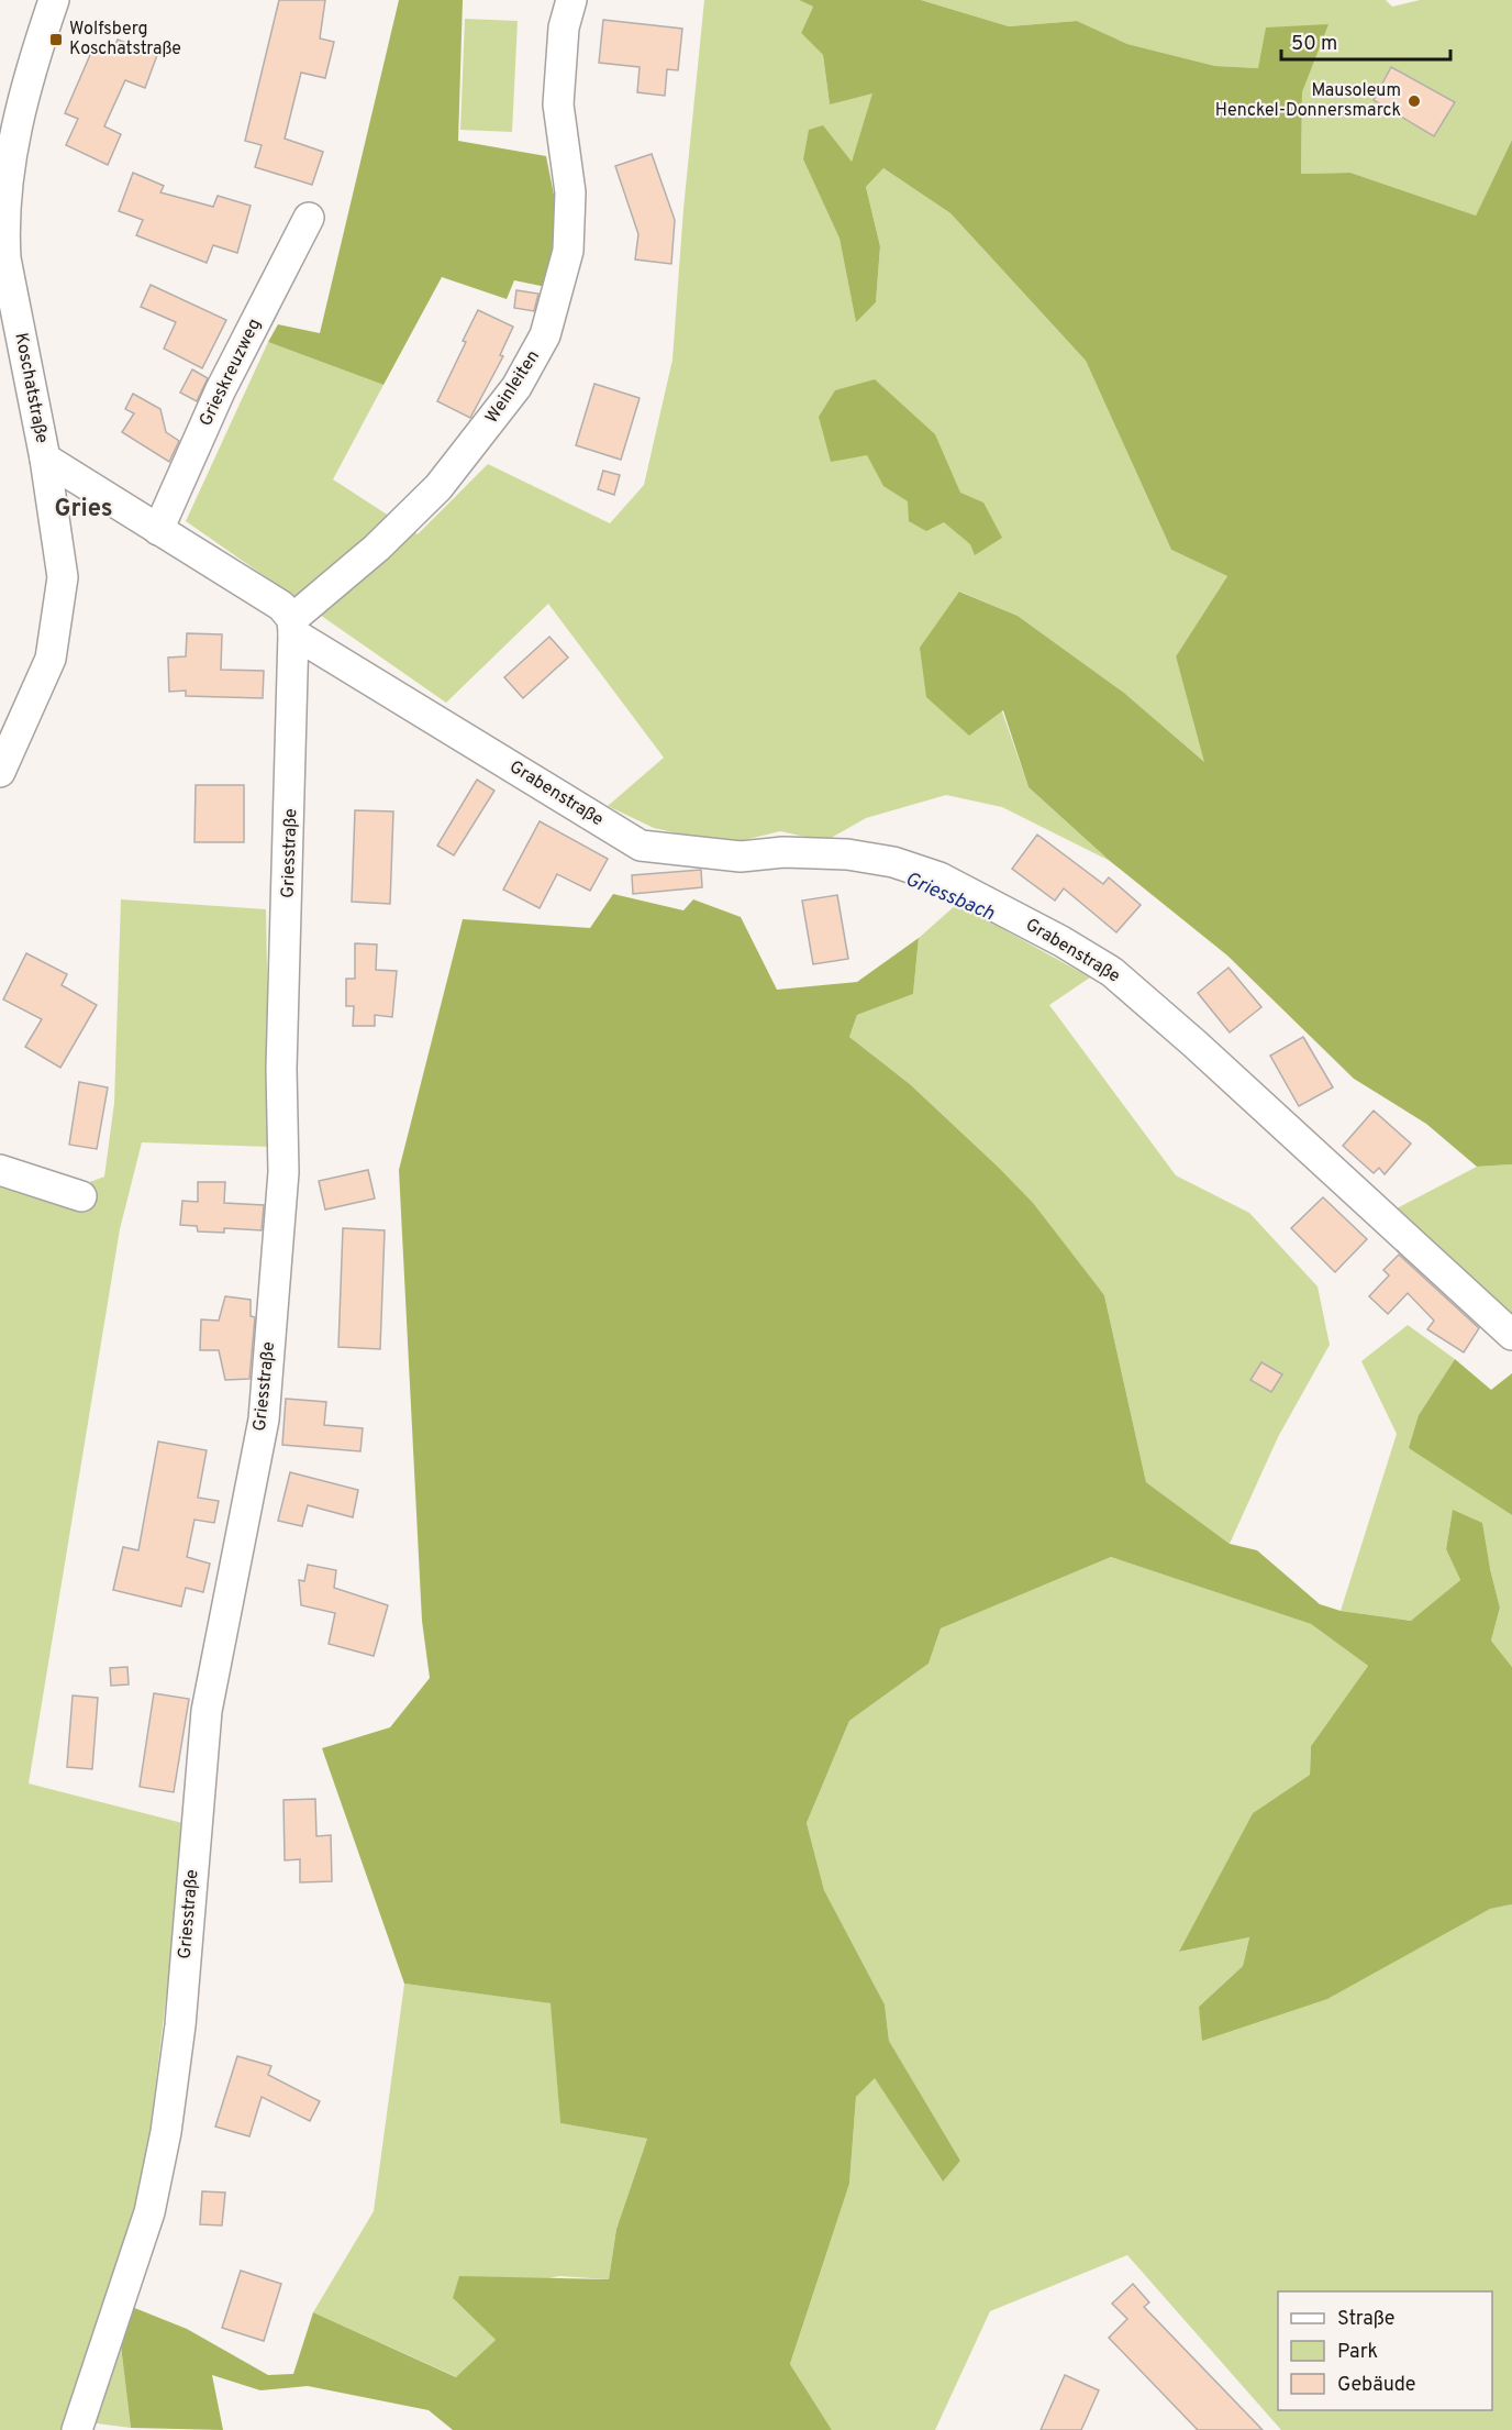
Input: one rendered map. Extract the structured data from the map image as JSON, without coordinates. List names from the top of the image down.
{
  "streets": {
    "street": [
      "Grieskreuzweg",
      "Weinleiten",
      "Koschatstraße",
      "Grabenstraße",
      "Griesstraße"
    ]
  },
  "crossings": [
    ["Weinleiten", "Grabenstraße"],
    ["Weinleiten", "Griesstraße"],
    ["Grabenstraße", "Griesstraße"]
  ],
  "districts": ["Gries"],
  "water": ["Griessbach"],
  "places": {
    "transit": ["Wolfsberg Koschatstraße"],
    "other": ["Mausoleum Henckel-Donnersmarck"]
  },
  "legend": ["Straße", "Park", "Gebäude"],
  "scale_bar": "50 m"
}
